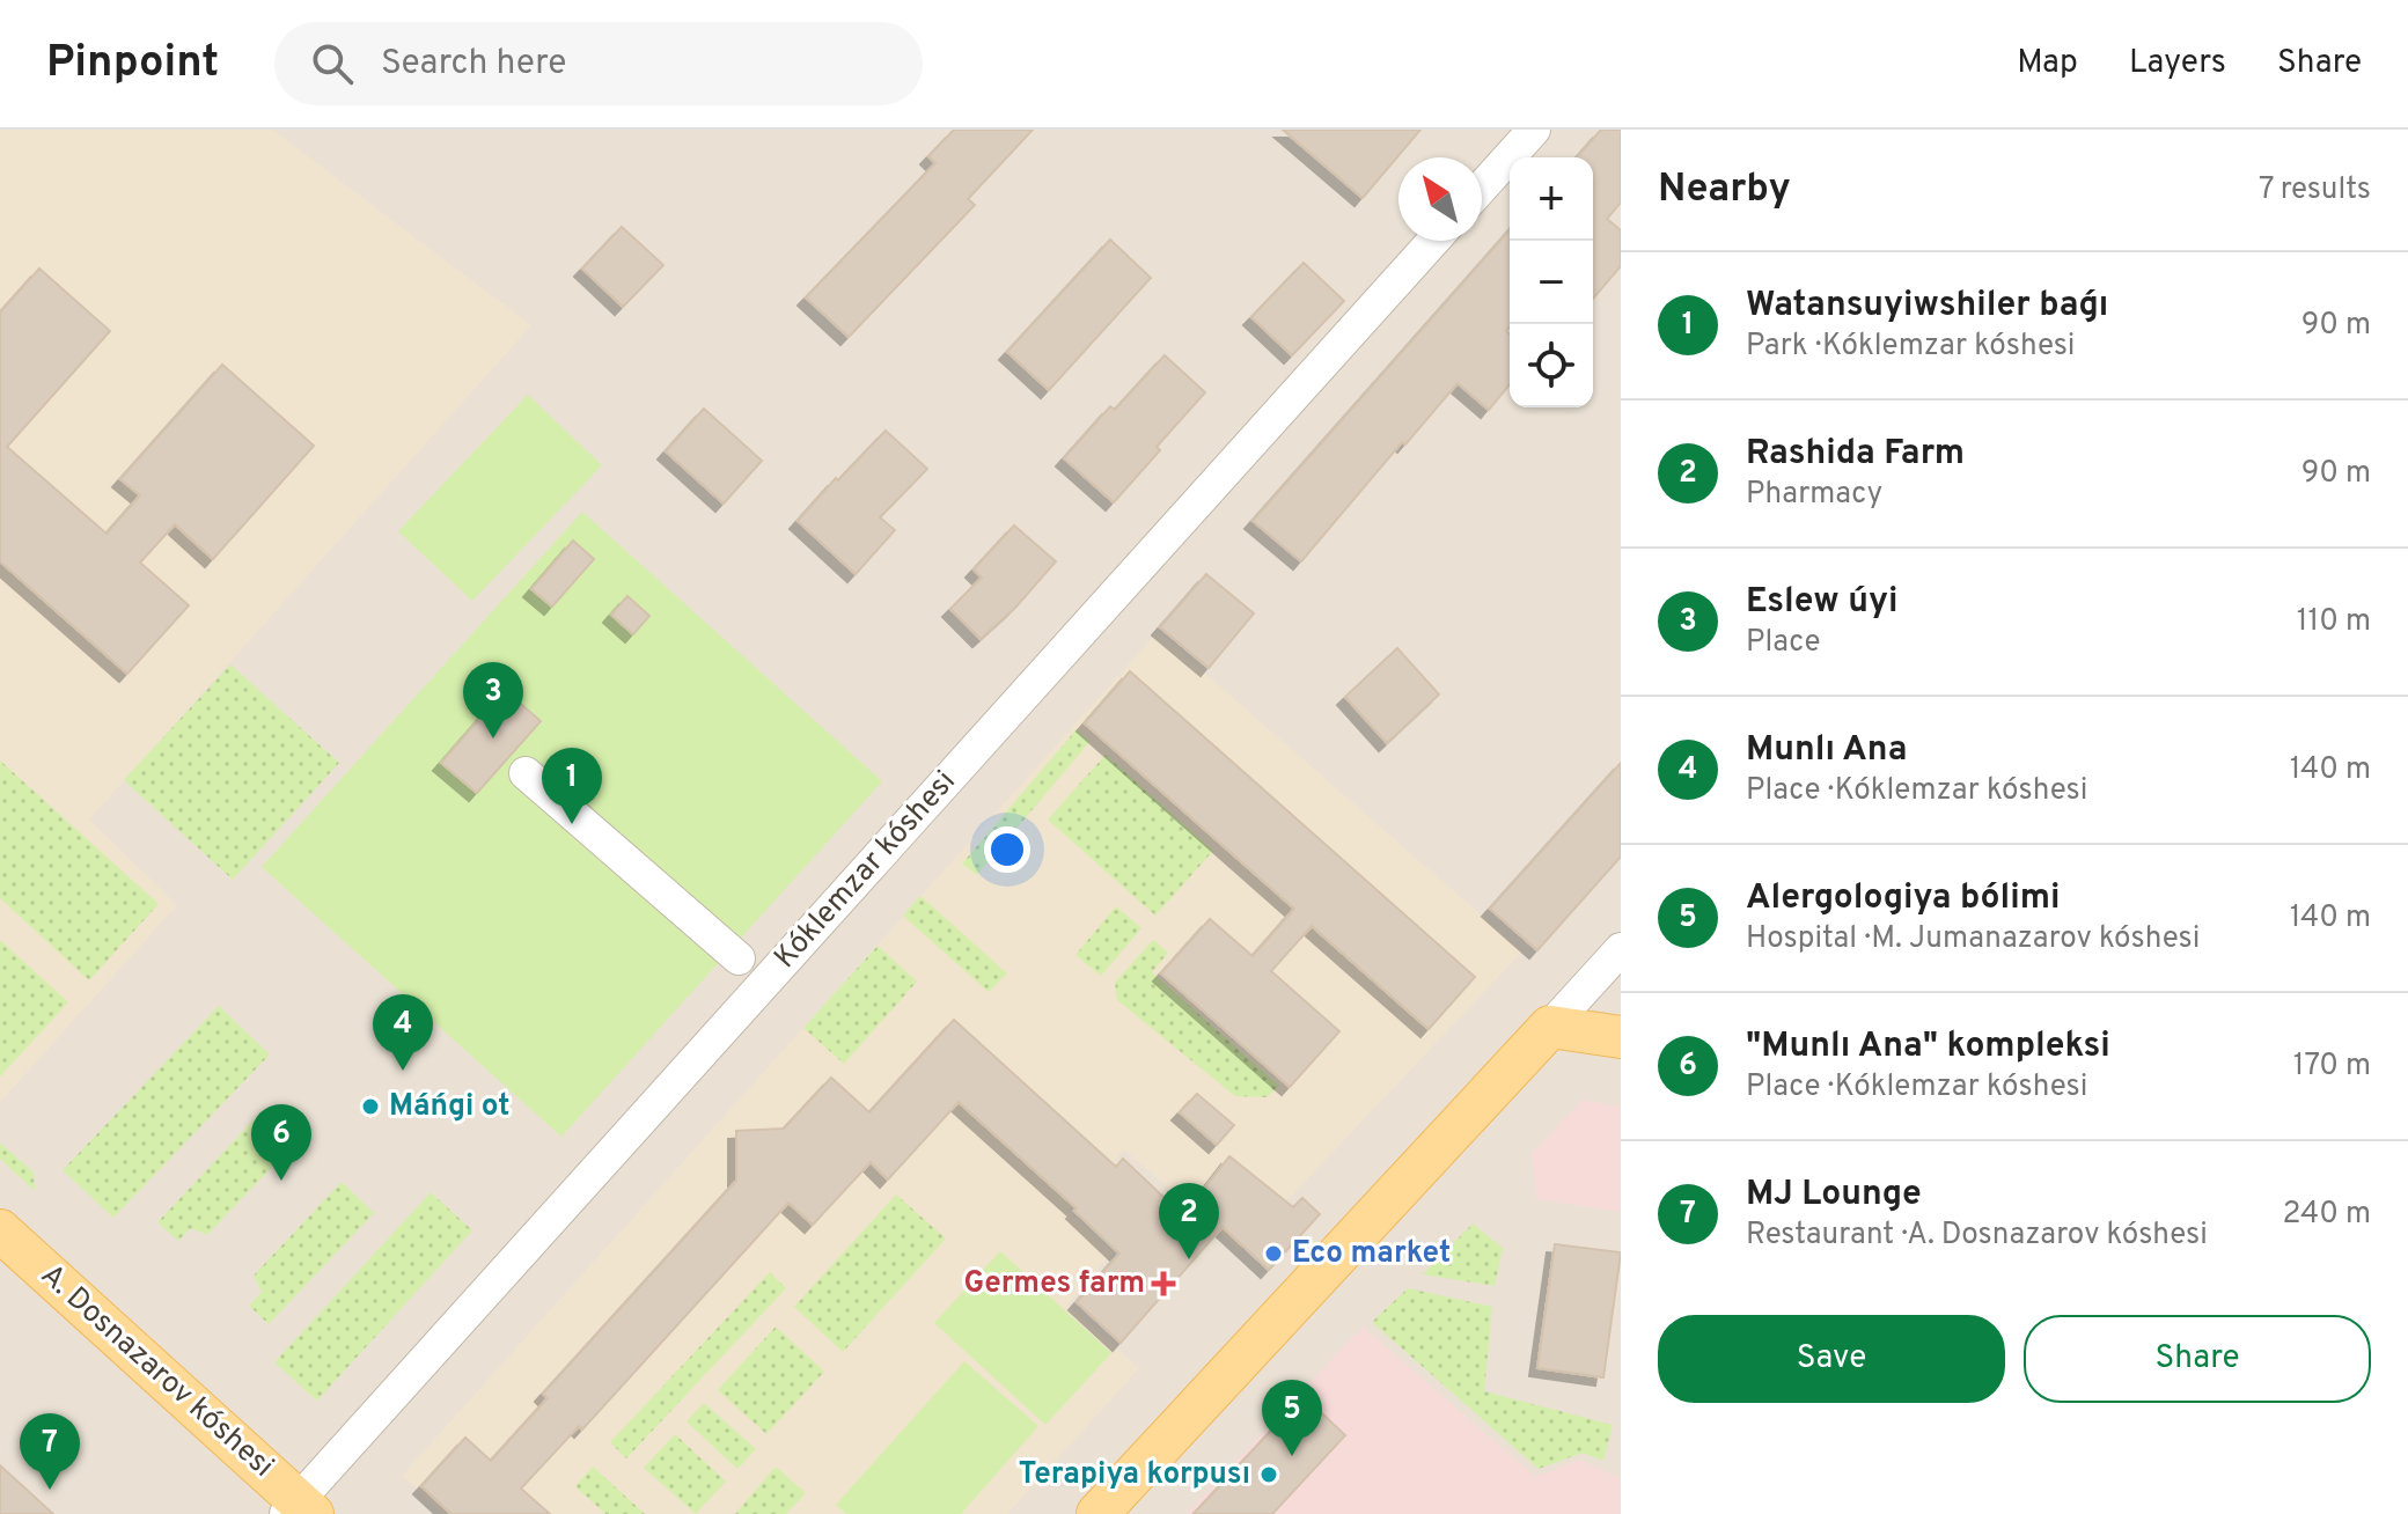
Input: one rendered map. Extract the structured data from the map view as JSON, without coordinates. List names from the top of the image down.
{
  "streets": {
    "main road": ["A. Dosnazarov kóshesi"],
    "street": ["Kóklemzar kóshesi"]
  },
  "crossings": [
    ["Kóklemzar kóshesi", "A. Dosnazarov kóshesi"]
  ],
  "places": {
    "other": ["Máńgi ot", "Eco market", "Terapiya korpusı"],
    "health": ["Germes farm"]
  },
  "north": "top left",
  "page": {
    "header": "Pinpoint",
    "search": "Search here",
    "nav": ["Map", "Layers", "Share"],
    "heading": ["Nearby", "7 results"],
    "map_buttons": ["+", "−"],
    "list": [
      {
        "mark": "1",
        "name": "Watansuyiwshiler baǵı",
        "note": "Park · Kóklemzar kóshesi",
        "value": "90 m"
      },
      {
        "mark": "2",
        "name": "Rashida Farm",
        "note": "Pharmacy",
        "value": "90 m"
      },
      {
        "mark": "3",
        "name": "Eslew úyi",
        "note": "Place",
        "value": "110 m"
      },
      {
        "mark": "4",
        "name": "Munlı Ana",
        "note": "Place · Kóklemzar kóshesi",
        "value": "140 m"
      },
      {
        "mark": "5",
        "name": "Alergologiya bólimi",
        "note": "Hospital · M. Jumanazarov kóshesi",
        "value": "140 m"
      },
      {
        "mark": "6",
        "name": "\"Munlı Ana\" kompleksi",
        "note": "Place · Kóklemzar kóshesi",
        "value": "170 m"
      },
      {
        "mark": "7",
        "name": "MJ Lounge",
        "note": "Restaurant · A. Dosnazarov kóshesi",
        "value": "240 m"
      }
    ],
    "pins": [
      "3",
      "1",
      "4",
      "6",
      "2",
      "5",
      "7"
    ],
    "buttons": ["Save", "Share"]
  }
}
